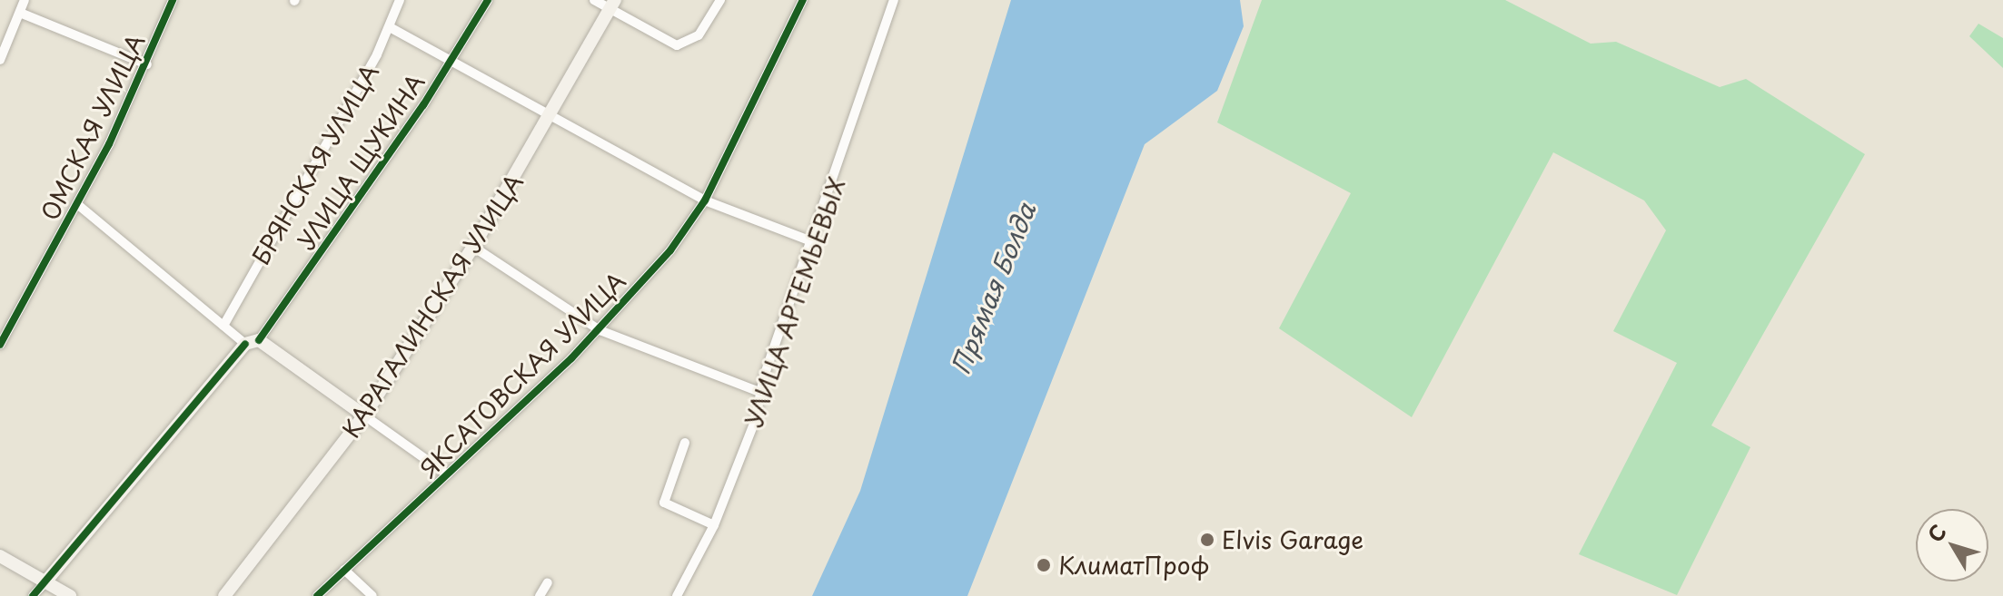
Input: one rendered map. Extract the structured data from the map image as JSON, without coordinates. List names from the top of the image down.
{
  "streets": {
    "street": [
      "ОМСКАЯ УЛИЦА",
      "УЛИЦА ЩУКИНА",
      "БРЯНСКАЯ УЛИЦА",
      "УЛИЦА АРТЕМЬЕВЫХ",
      "КАРАГАЛИНСКАЯ УЛИЦА",
      "ЯКСАТОВСКАЯ УЛИЦА"
    ]
  },
  "water": ["Прямая Болда"],
  "places": ["Elvis Garage", "КлиматПроф"],
  "north": "top left"
}
